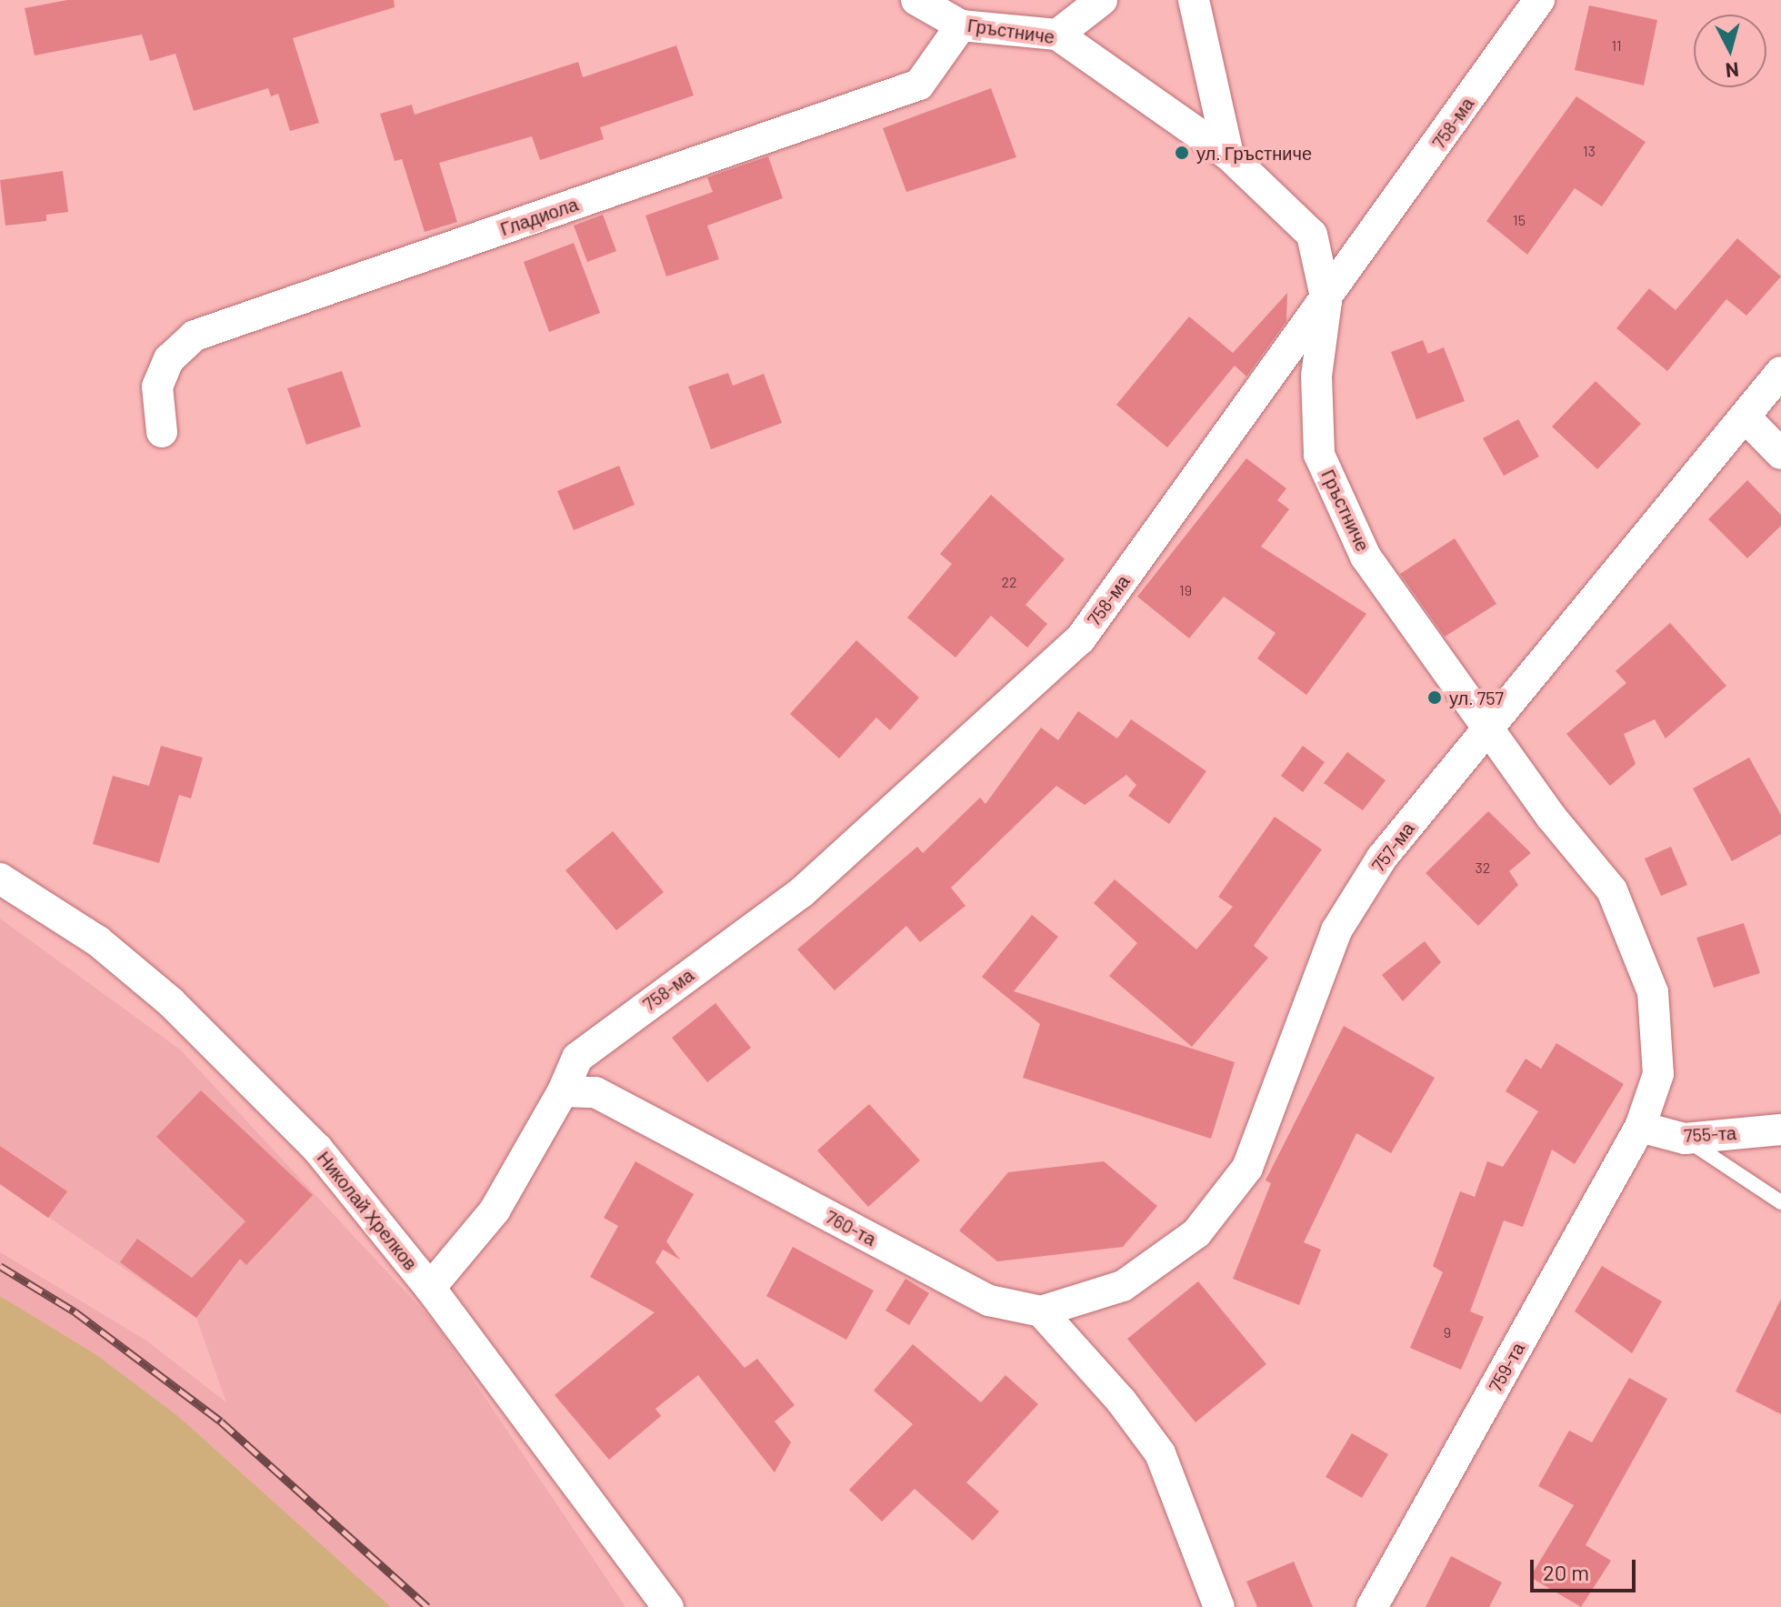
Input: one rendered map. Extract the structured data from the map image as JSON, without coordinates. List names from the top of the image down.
{
  "streets": {
    "street": [
      "Гръстниче",
      "758-ма",
      "Гладиола",
      "757-ма",
      "755-та",
      "Николай Хрелков",
      "760-та",
      "759-та"
    ]
  },
  "crossings": [
    ["Гръстниче", "758-ма"],
    ["Гръстниче", "Гладиола"],
    ["Гръстниче", "757-ма"],
    ["Гръстниче", "755-та"],
    ["Гръстниче", "759-та"],
    ["758-ма", "760-та"],
    ["757-ма", "760-та"],
    ["755-та", "759-та"]
  ],
  "places": ["ул. Гръстниче", "ул. 757"],
  "house_numbers": [
    "11",
    "13",
    "15",
    "22",
    "19",
    "32",
    "9"
  ],
  "scale_bar": "20 m",
  "north": "bottom"
}
